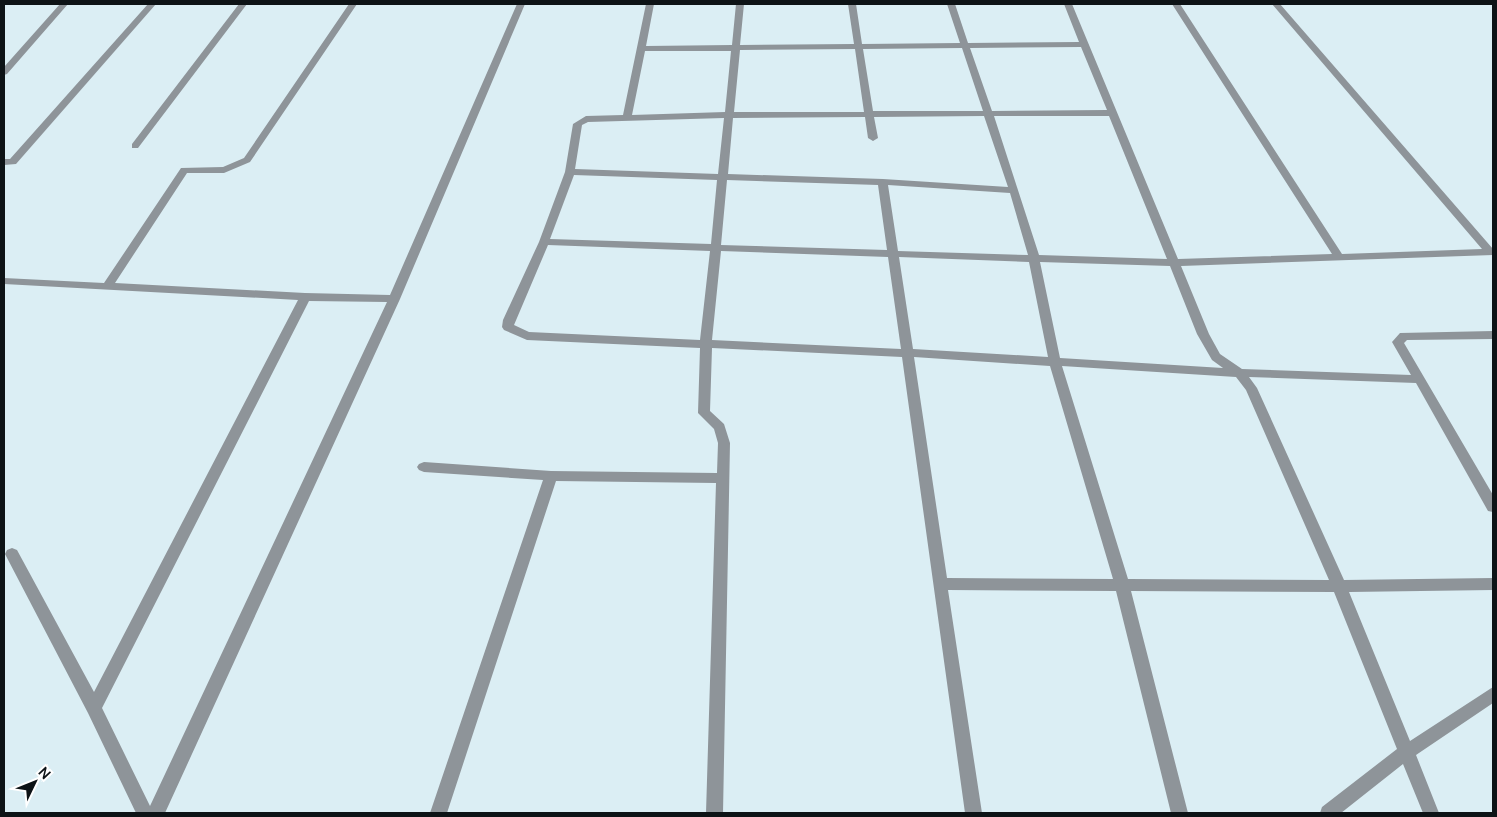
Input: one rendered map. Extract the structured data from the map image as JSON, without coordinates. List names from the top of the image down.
{
  "north": "top right"
}
